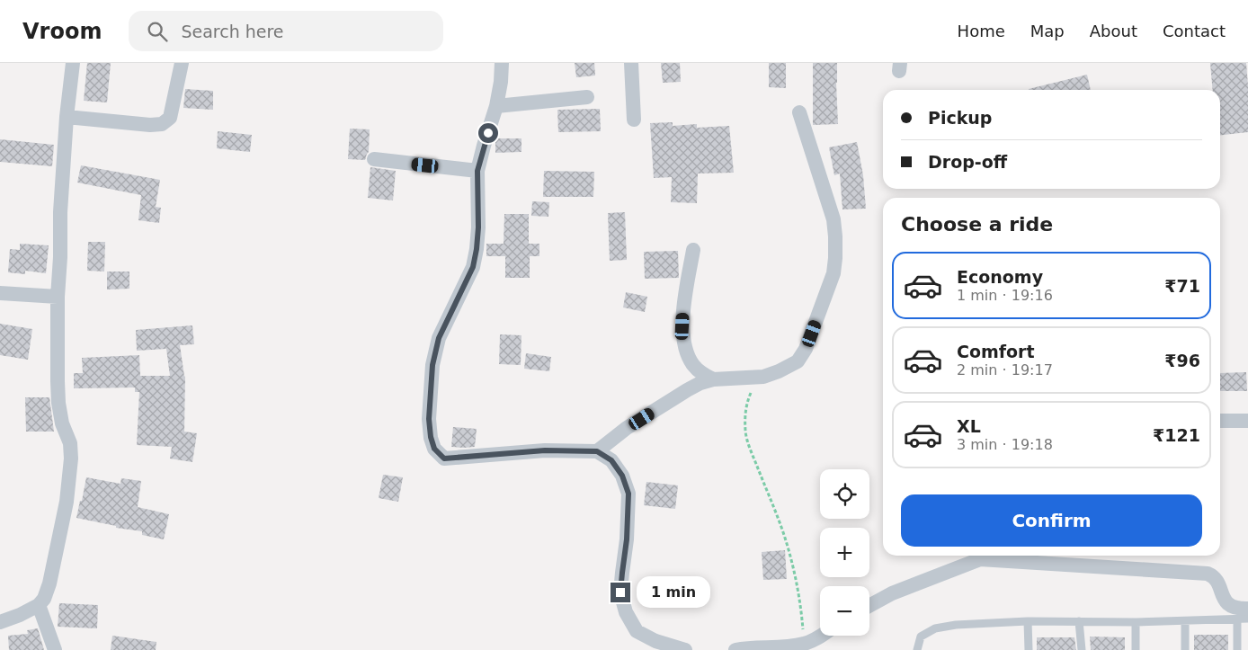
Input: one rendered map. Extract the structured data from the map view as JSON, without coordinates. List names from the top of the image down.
{
  "page": {
    "header": "Vroom",
    "search": "Search here",
    "nav": [
      "Home",
      "Map",
      "About",
      "Contact"
    ],
    "banner": ["Pickup", "Drop-off"],
    "heading": "Choose a ride",
    "list": [
      {
        "name": "Economy",
        "note": "1 min · 19:16",
        "value": "₹71"
      },
      {
        "name": "Comfort",
        "note": "2 min · 19:17",
        "value": "₹96"
      },
      {
        "name": "XL",
        "note": "3 min · 19:18",
        "value": "₹121"
      }
    ],
    "map_buttons": ["+", "−"],
    "buttons": "Confirm",
    "bubble": "1 min"
  }
}
